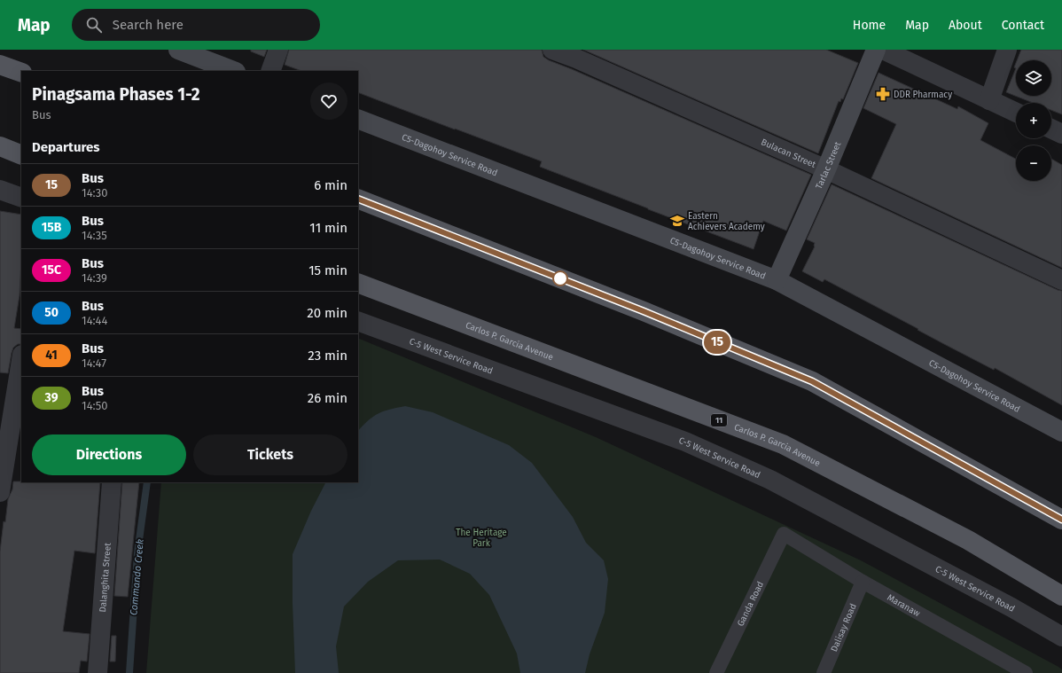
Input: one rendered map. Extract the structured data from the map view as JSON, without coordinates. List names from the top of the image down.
{
  "streets": {
    "main road": [
      "C5-Dagohoy Service Road",
      "Tarlac Street",
      "Carlos P. Garcia Avenue",
      "11"
    ],
    "street": ["Bulacan Street", "C-5 West Service Road", "Dalanghita Street"],
    "lane": ["Ganda Road", "Maranaw", "Dalisay Road"]
  },
  "crossings": [
    ["Bulacan Street", "Tarlac Street"],
    ["C5-Dagohoy Service Road", "Tarlac Street"],
    ["Ganda Road", "Maranaw"],
    ["Maranaw", "Dalisay Road"]
  ],
  "water": ["Commando Creek"],
  "parks": ["The Heritage Park"],
  "places": {
    "pharmacy": ["DDR Pharmacy"],
    "school or university": ["Eastern Achievers Academy"]
  },
  "lines": ["bus line 15"],
  "page": {
    "header": "Map",
    "search": "Search here",
    "nav": [
      "Home",
      "Map",
      "About",
      "Contact"
    ],
    "on_map": "15",
    "map_buttons": ["+", "−"],
    "heading": [
      ["Pinagsama Phases 1-2", "Bus"],
      "Departures"
    ],
    "list": [
      {
        "mark": "15",
        "name": "Bus",
        "note": "14:30",
        "value": "6 min"
      },
      {
        "mark": "15B",
        "name": "Bus",
        "note": "14:35",
        "value": "11 min"
      },
      {
        "mark": "15C",
        "name": "Bus",
        "note": "14:39",
        "value": "15 min"
      },
      {
        "mark": "50",
        "name": "Bus",
        "note": "14:44",
        "value": "20 min"
      },
      {
        "mark": "41",
        "name": "Bus",
        "note": "14:47",
        "value": "23 min"
      },
      {
        "mark": "39",
        "name": "Bus",
        "note": "14:50",
        "value": "26 min"
      }
    ],
    "buttons": ["Directions", "Tickets"]
  }
}
